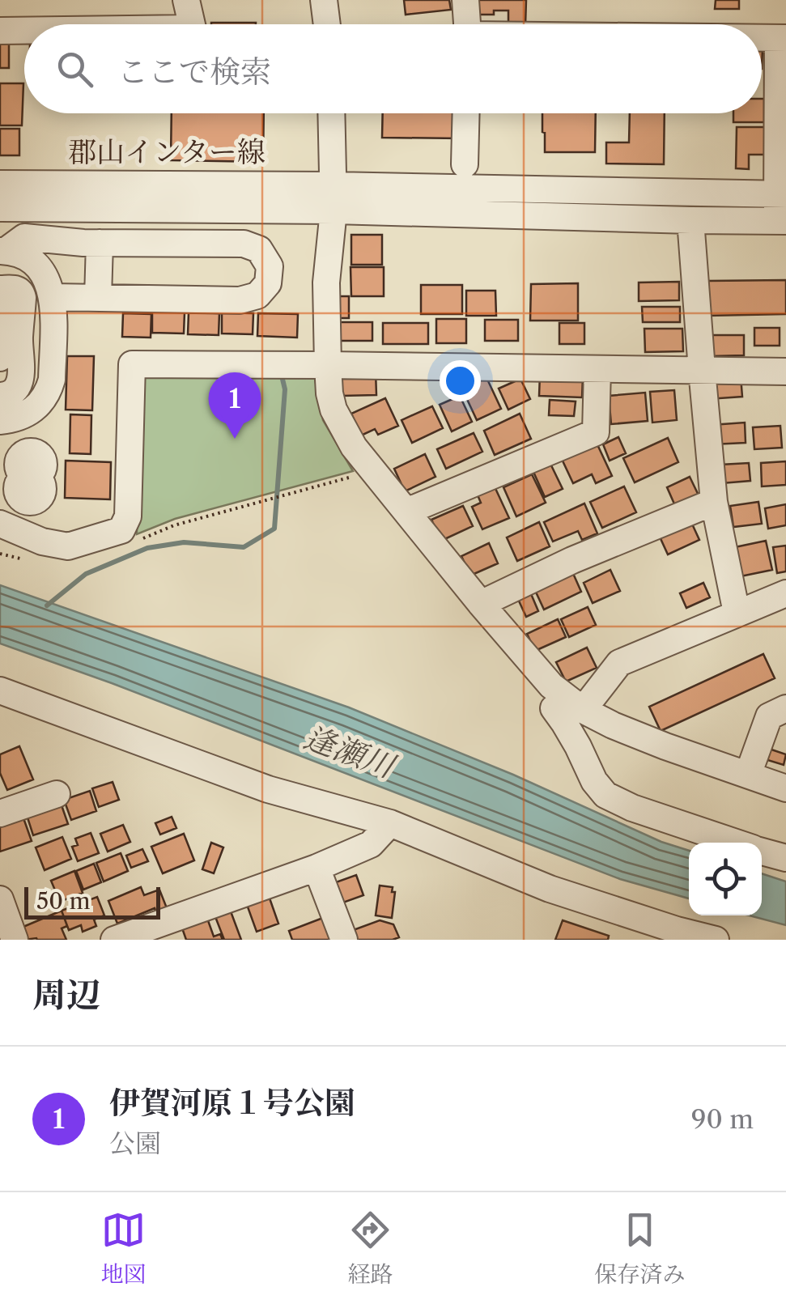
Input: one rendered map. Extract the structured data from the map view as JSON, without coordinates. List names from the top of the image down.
{
  "streets": {
    "street": ["郡山インター線"]
  },
  "water": ["逢瀬川"],
  "scale_bar": "50 m",
  "page": {
    "search": "ここで検索",
    "pins": "1",
    "scale": "50 m",
    "heading": "周辺",
    "list": [
      {
        "mark": "1",
        "name": "伊賀河原１号公園",
        "note": "公園",
        "value": "90 m"
      }
    ],
    "nav": ["地図", "経路", "保存済み"]
  }
}
